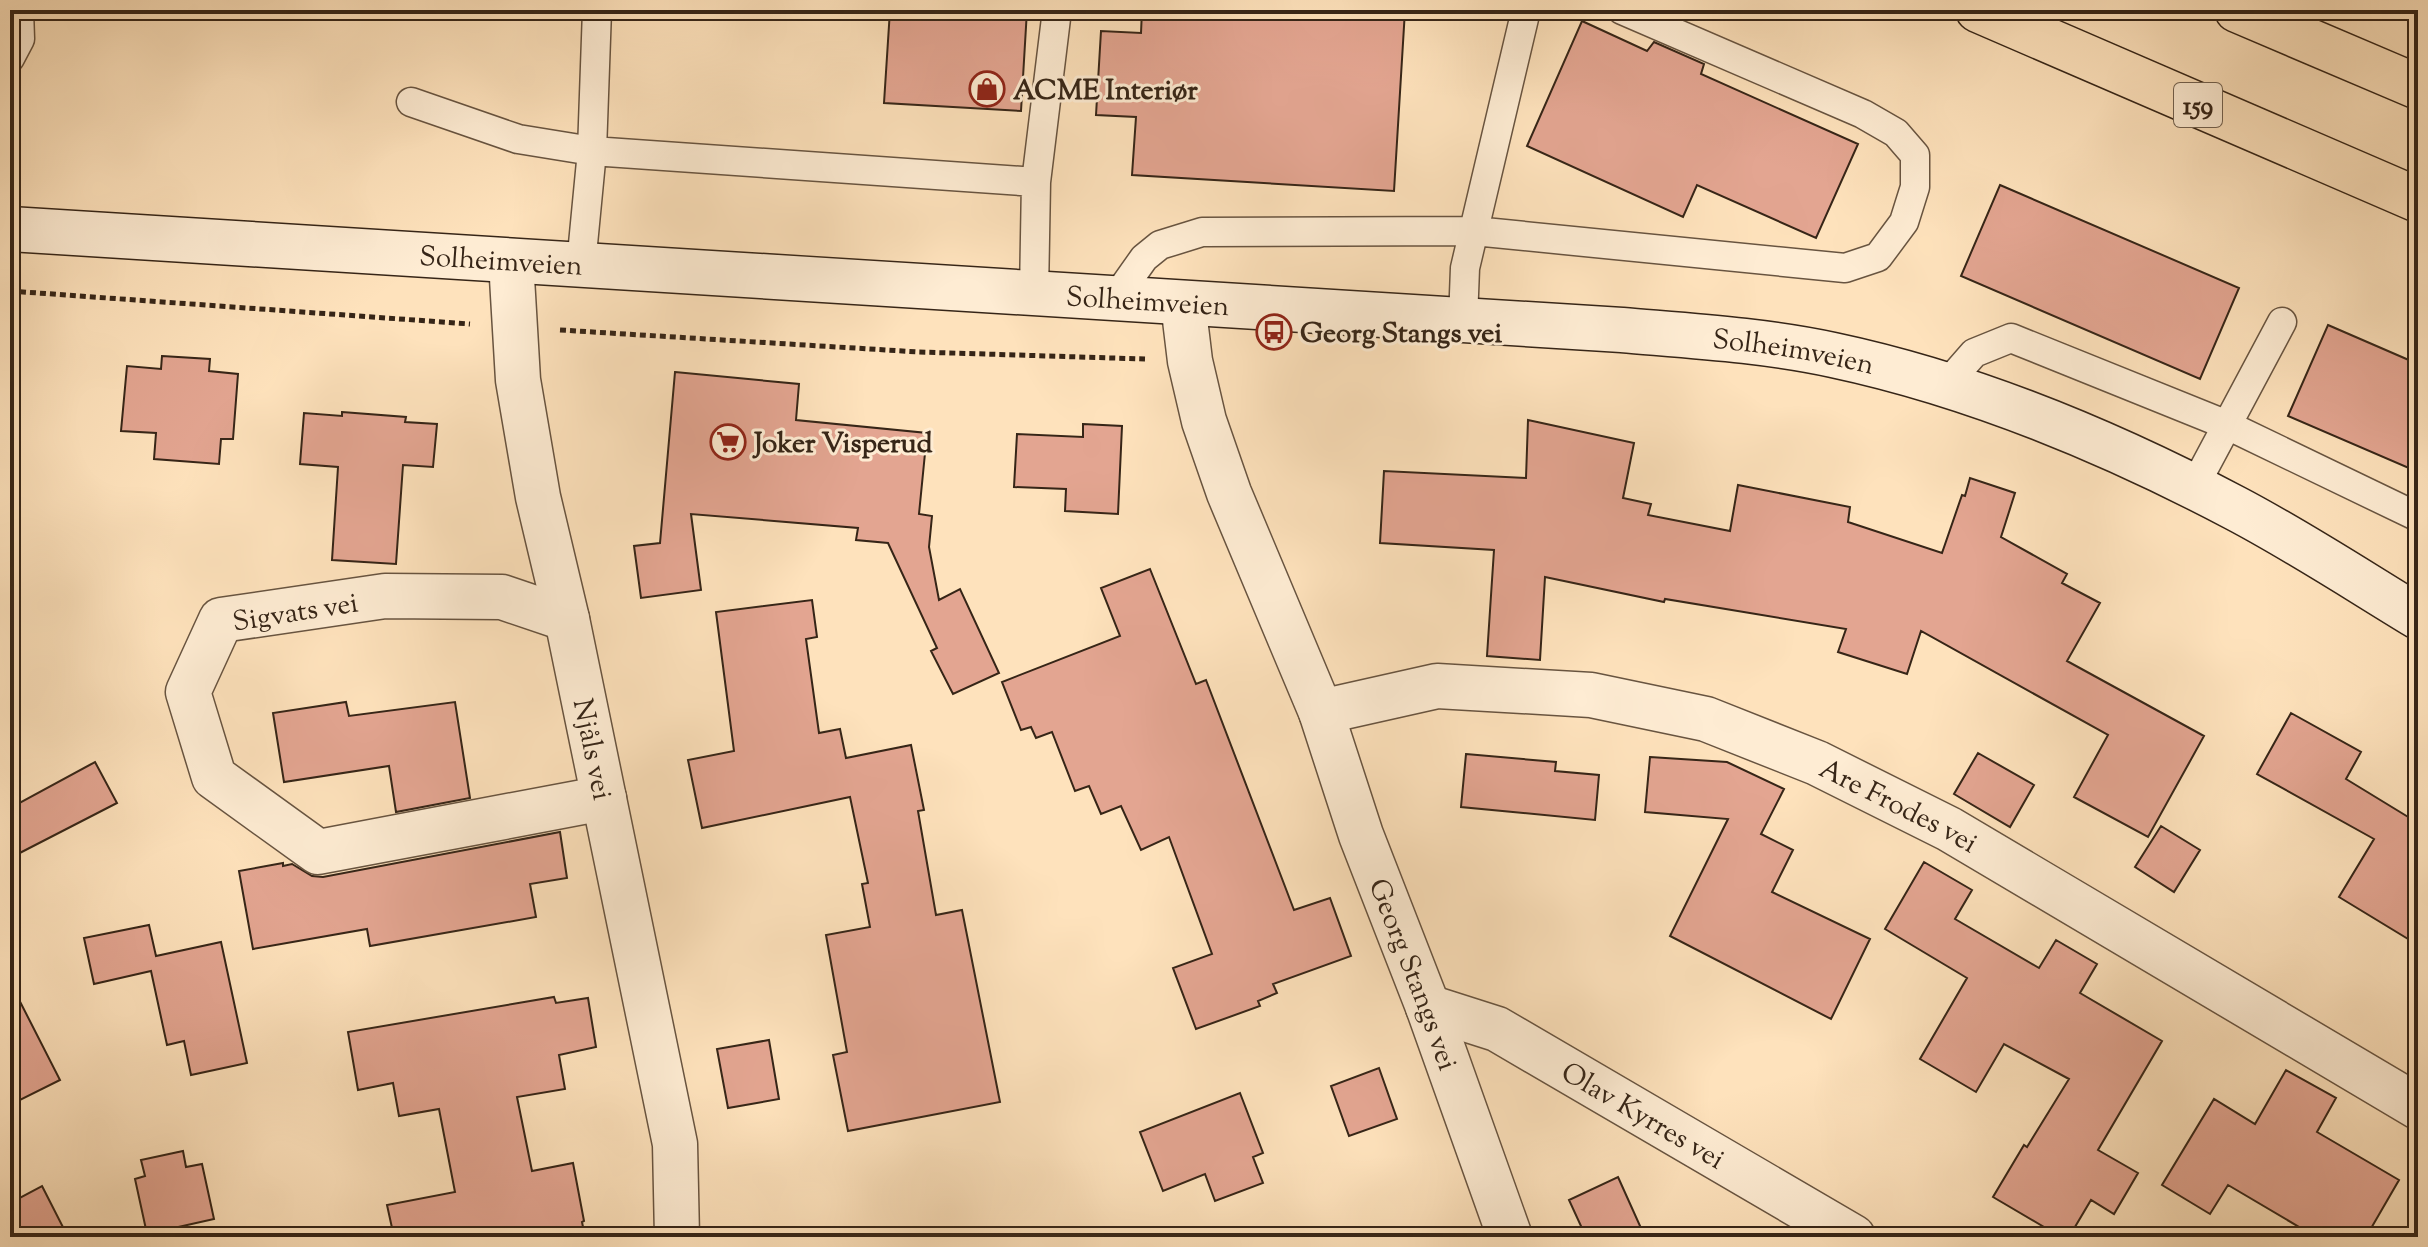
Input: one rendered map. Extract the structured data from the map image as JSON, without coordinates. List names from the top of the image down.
{
  "streets": {
    "highway": ["159"],
    "street": [
      "Solheimveien",
      "Sigvats vei",
      "Njåls vei",
      "Are Frodes vei",
      "Georg Stangs vei",
      "Olav Kyrres vei"
    ]
  },
  "crossings": [
    ["Solheimveien", "Njåls vei"],
    ["Solheimveien", "Georg Stangs vei"],
    ["Sigvats vei", "Njåls vei"],
    ["Are Frodes vei", "Georg Stangs vei"],
    ["Georg Stangs vei", "Olav Kyrres vei"]
  ],
  "places": {
    "shop": ["ACME Interiør"],
    "bus stop": ["Georg Stangs vei"],
    "supermarket": ["Joker Visperud"]
  }
}
